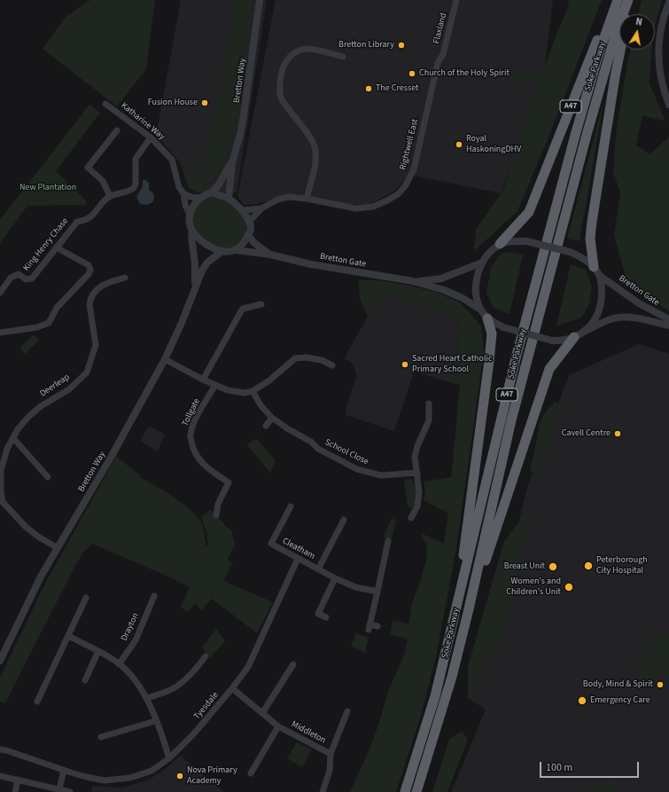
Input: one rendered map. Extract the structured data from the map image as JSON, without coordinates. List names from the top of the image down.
{
  "streets": {
    "highway": ["Soke Parkway", "A47"],
    "street": [
      "Flaxland",
      "Bretton Way",
      "Katharine Way",
      "Rightwell East",
      "King Henry Chase",
      "Bretton Gate",
      "Deerleap",
      "Tollgate",
      "School Close",
      "Cleatham",
      "Drayton",
      "Tyesdale",
      "Middleton"
    ]
  },
  "crossings": [
    ["Flaxland", "Rightwell East"],
    ["Soke Parkway", "A47"],
    ["Bretton Way", "Katharine Way"],
    ["Bretton Way", "Rightwell East"],
    ["Bretton Way", "Bretton Gate"],
    ["Bretton Way", "Deerleap"],
    ["A47", "Bretton Gate"],
    ["Katharine Way", "Rightwell East"],
    ["Katharine Way", "Bretton Gate"],
    ["Rightwell East", "Bretton Gate"],
    ["Cleatham", "Tyesdale"],
    ["Tyesdale", "Middleton"]
  ],
  "parks": ["New Plantation"],
  "places": [
    "Bretton Library",
    "Church of the Holy Spirit",
    "The Cresset",
    "Fusion House",
    "Royal HaskoningDHV",
    "Sacred Heart Catholic Primary School",
    "Cavell Centre",
    "Peterborough City Hospital",
    "Breast Unit",
    "Women's and Children's Unit",
    "Body, Mind & Spirit",
    "Emergency Care",
    "Nova Primary Academy"
  ],
  "scale_bar": "100 m",
  "north": "top"
}
